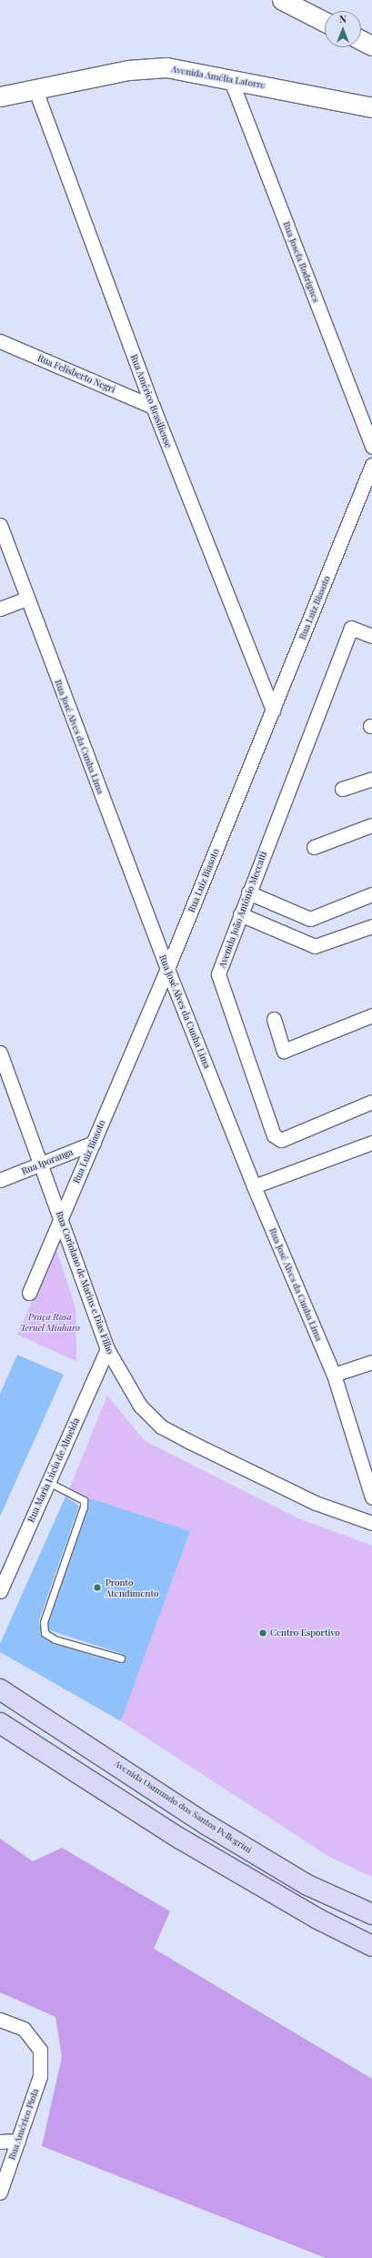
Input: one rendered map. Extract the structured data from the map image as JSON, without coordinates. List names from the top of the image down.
{
  "streets": {
    "main road": ["Avenida Amélia Latorre", "Avenida Osmundo dos Santos Pellegrini"],
    "street": [
      "Rua Josefa Rodrigues",
      "Rua Felisberto Negri",
      "Rua Américo Brasiliense",
      "Rua Luiz Biasoto",
      "Rua José Alves da Cunha Lima",
      "Avenida João Antônio Meccatti",
      "Rua Iporanga",
      "Rua Coriolano de Marins e Dias Filho",
      "Rua Maria Lúcia de Almeida",
      "Rua Américo Piola"
    ]
  },
  "crossings": [
    ["Avenida Amélia Latorre", "Rua Josefa Rodrigues"],
    ["Avenida Amélia Latorre", "Rua Américo Brasiliense"],
    ["Rua Felisberto Negri", "Rua Américo Brasiliense"],
    ["Rua Américo Brasiliense", "Rua Luiz Biasoto"],
    ["Rua Luiz Biasoto", "Rua José Alves da Cunha Lima"],
    ["Rua Luiz Biasoto", "Rua Iporanga"],
    ["Rua Luiz Biasoto", "Rua Coriolano de Marins e Dias Filho"],
    ["Rua Iporanga", "Rua Coriolano de Marins e Dias Filho"],
    ["Rua Coriolano de Marins e Dias Filho", "Rua Maria Lúcia de Almeida"]
  ],
  "parks": ["Praça Rosa Teruel Minharo"],
  "places": ["Pronto Atendimento", "Centro Esportivo"],
  "north": "top"
}
